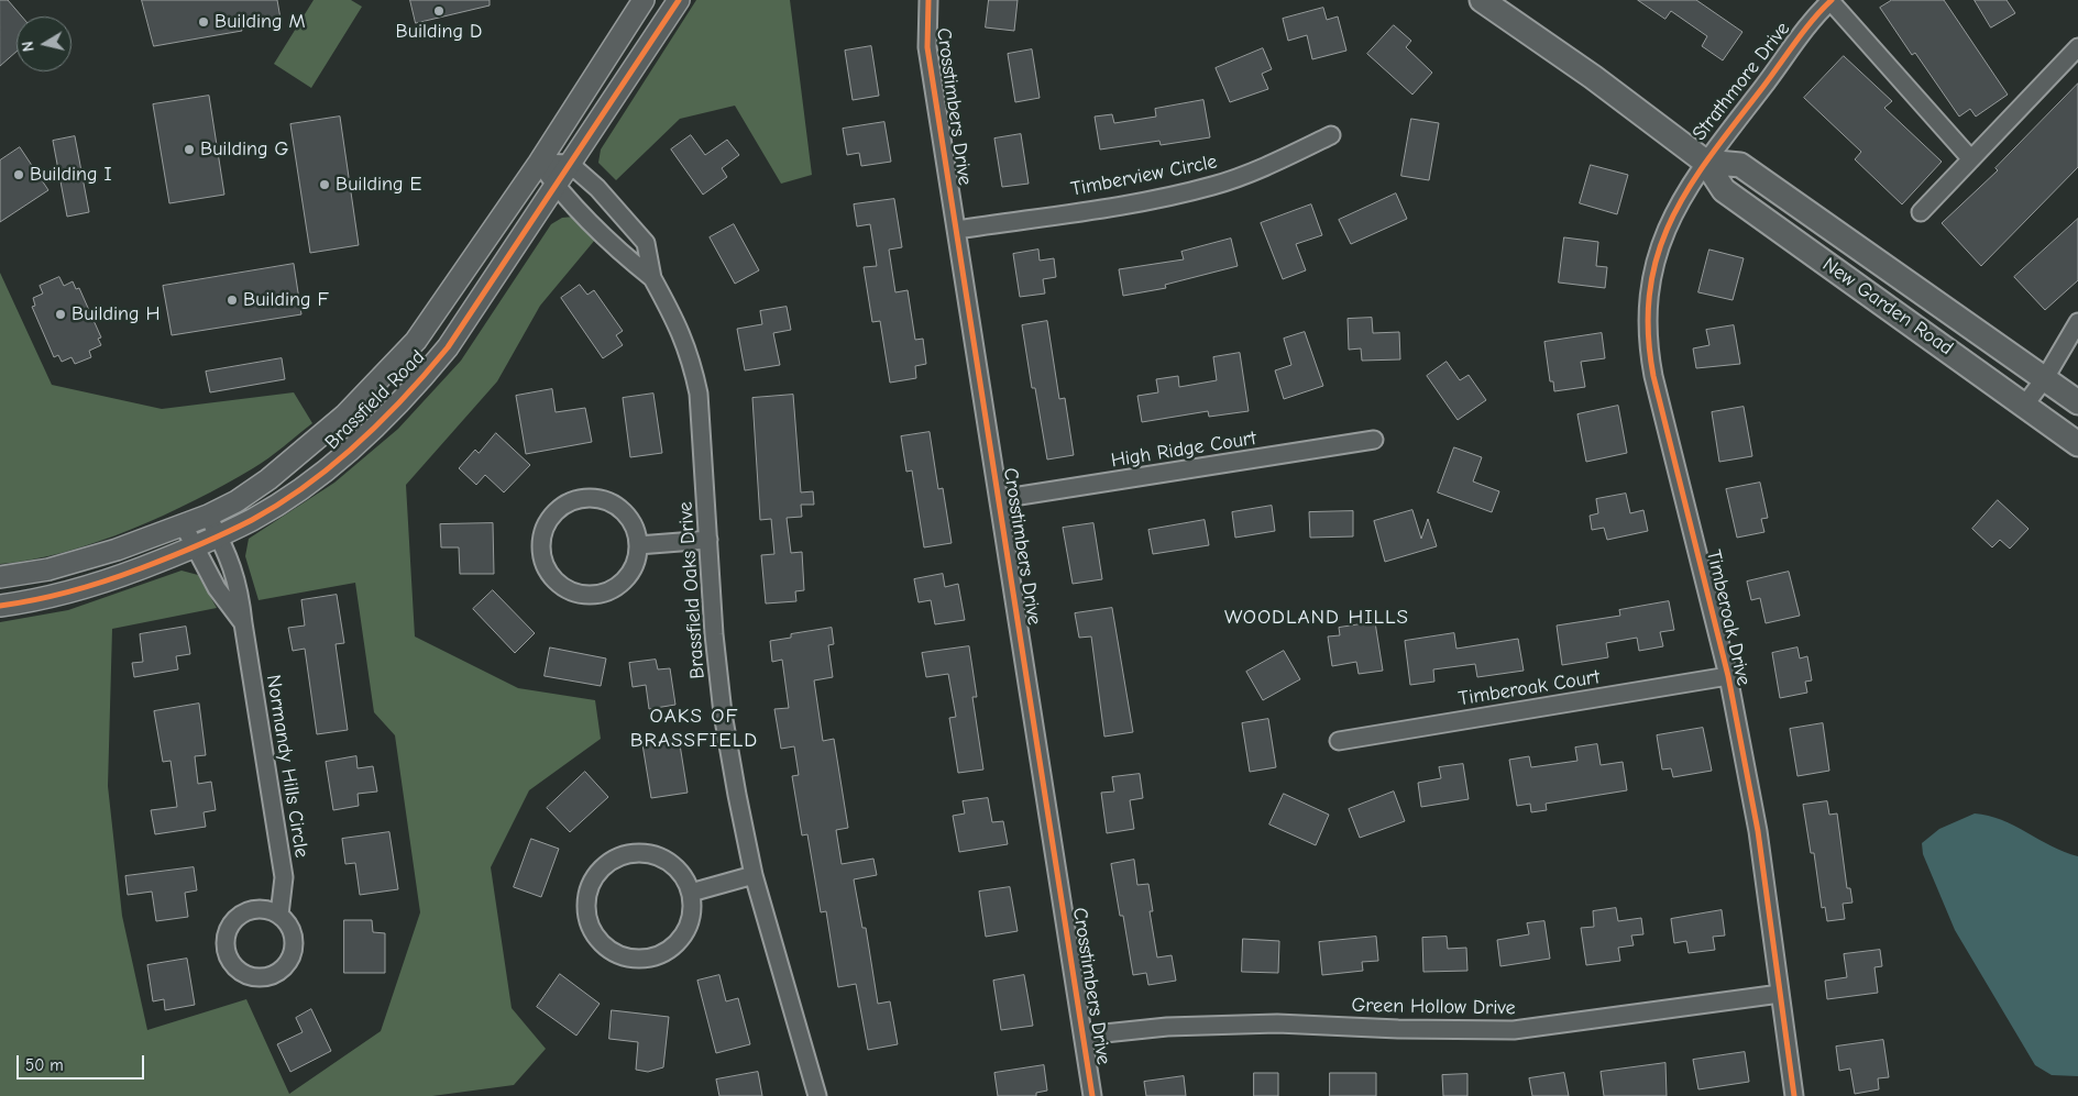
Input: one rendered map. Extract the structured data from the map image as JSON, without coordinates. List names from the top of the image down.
{
  "streets": {
    "main road": ["New Garden Road"],
    "street": [
      "Strathmore Drive",
      "Crosstimbers Drive",
      "Timberview Circle",
      "Brassfield Road",
      "High Ridge Court",
      "Brassfield Oaks Drive",
      "Timberoak Drive",
      "Timberoak Court",
      "Normandy Hills Circle",
      "Green Hollow Drive"
    ]
  },
  "crossings": [
    ["Strathmore Drive", "New Garden Road"],
    ["Strathmore Drive", "Timberoak Drive"],
    ["Crosstimbers Drive", "Timberview Circle"],
    ["Crosstimbers Drive", "High Ridge Court"],
    ["Crosstimbers Drive", "Green Hollow Drive"],
    ["New Garden Road", "Timberoak Drive"],
    ["Brassfield Road", "Brassfield Oaks Drive"],
    ["Brassfield Road", "Normandy Hills Circle"],
    ["Timberoak Drive", "Timberoak Court"],
    ["Timberoak Drive", "Green Hollow Drive"]
  ],
  "districts": ["WOODLAND HILLS", "OAKS OF BRASSFIELD"],
  "places": [
    "Building D",
    "Building M",
    "Building G",
    "Building I",
    "Building E",
    "Building F",
    "Building H"
  ],
  "scale_bar": "50 m",
  "north": "left"
}
